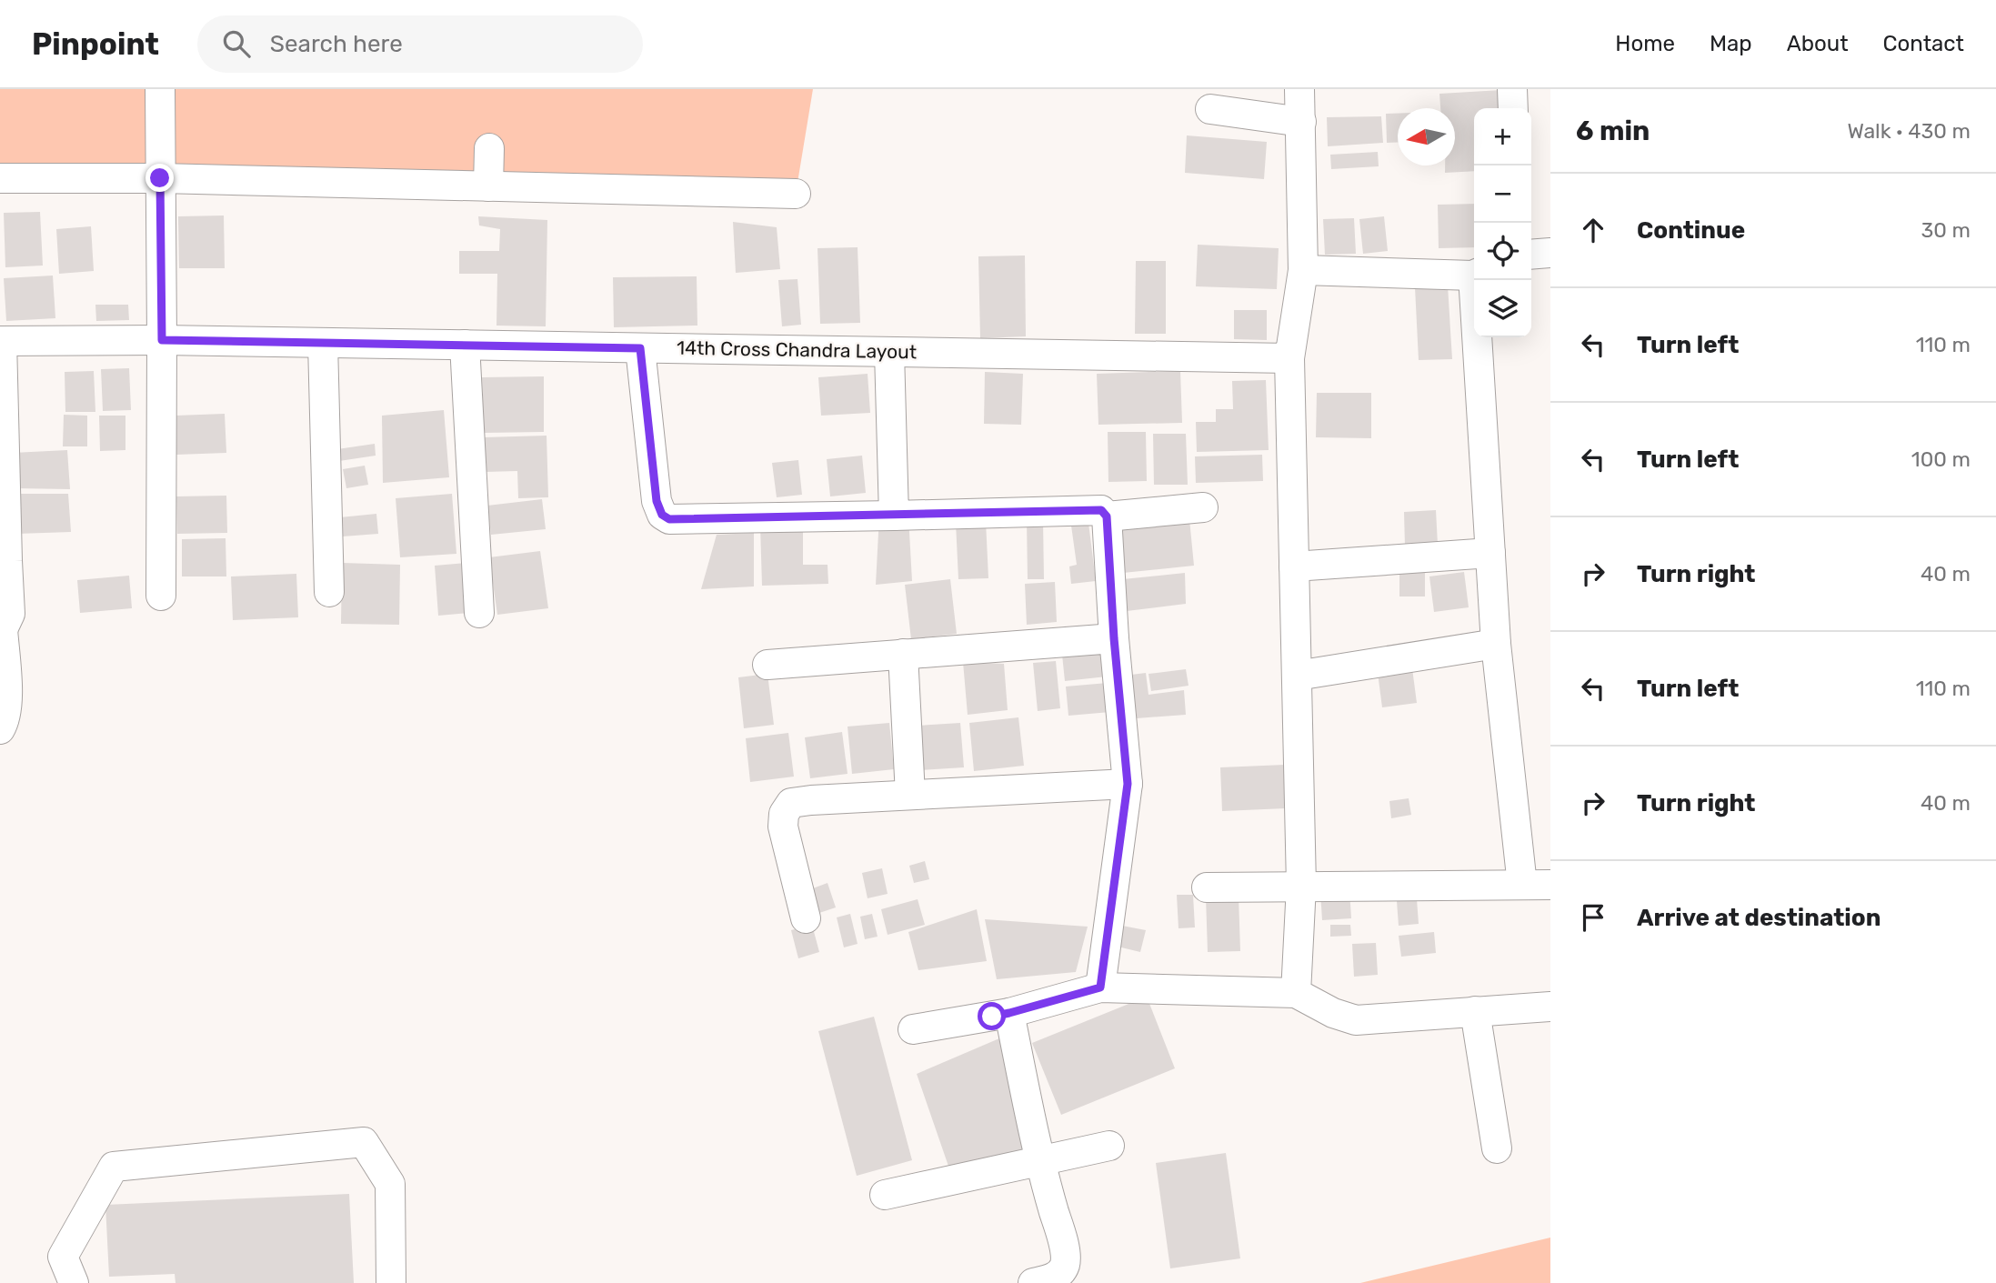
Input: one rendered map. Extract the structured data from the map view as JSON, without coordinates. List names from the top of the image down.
{
  "streets": {
    "street": ["14th Cross Chandra Layout"]
  },
  "north": "left",
  "page": {
    "header": "Pinpoint",
    "search": "Search here",
    "nav": [
      "Home",
      "Map",
      "About",
      "Contact"
    ],
    "heading": ["6 min", "Walk · 430 m"],
    "map_buttons": ["+", "−"],
    "list": [
      ["Continue", "30 m"],
      ["Turn left", "110 m"],
      ["Turn left", "100 m"],
      ["Turn right", "40 m"],
      ["Turn left", "110 m"],
      ["Turn right", "40 m"],
      "Arrive at destination"
    ]
  }
}
